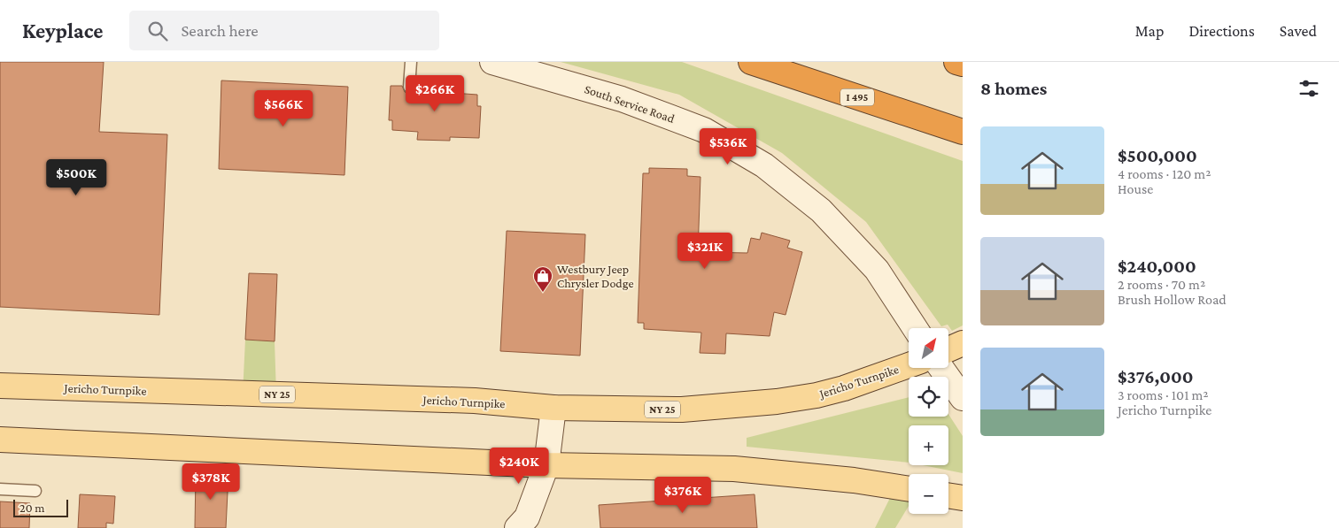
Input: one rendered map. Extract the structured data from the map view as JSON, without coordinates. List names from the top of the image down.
{
  "streets": {
    "highway": ["I 495"],
    "main road": ["South Service Road", "Jericho Turnpike", "NY 25"]
  },
  "places": {
    "shop": ["Westbury Jeep Chrysler Dodge"]
  },
  "scale_bar": "20 m",
  "north": "top right",
  "page": {
    "header": "Keyplace",
    "search": "Search here",
    "nav": ["Map", "Directions", "Saved"],
    "heading": "8 homes",
    "price": [
      "$266K",
      "$566K",
      "$536K",
      "$500K",
      "$321K",
      "$240K",
      "$378K",
      "$376K"
    ],
    "list": [
      {
        "name": "$500,000",
        "note": "4 rooms · 120 m² · House"
      },
      {
        "name": "$240,000",
        "note": "2 rooms · 70 m² · Brush Hollow Road"
      },
      {
        "name": "$376,000",
        "note": "3 rooms · 101 m² · Jericho Turnpike"
      }
    ],
    "map_buttons": ["+", "−"],
    "scale": "20 m"
  }
}
